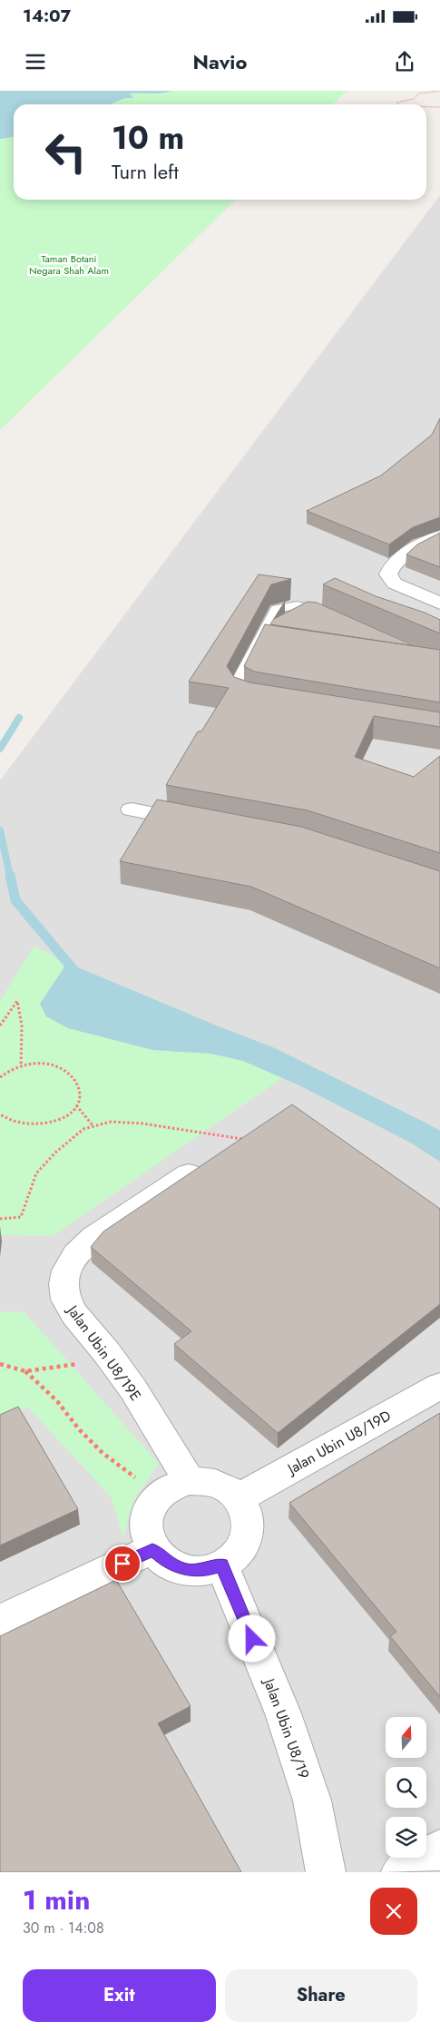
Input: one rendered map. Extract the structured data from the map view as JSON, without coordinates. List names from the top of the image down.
{
  "streets": {
    "street": ["Jalan Ubin U8/19E", "Jalan Ubin U8/19D", "Jalan Ubin U8/19"]
  },
  "crossings": [
    ["Jalan Ubin U8/19E", "Jalan Ubin U8/19D"],
    ["Jalan Ubin U8/19E", "Jalan Ubin U8/19"],
    ["Jalan Ubin U8/19D", "Jalan Ubin U8/19"]
  ],
  "parks": ["Taman Botani Negara Shah Alam"],
  "north": "top",
  "page": {
    "status": "14:07",
    "header": "Navio",
    "turn": ["10 m", "Turn left"],
    "heading": ["1 min", "30 m · 14:08"],
    "buttons": ["Exit", "Share"]
  }
}
